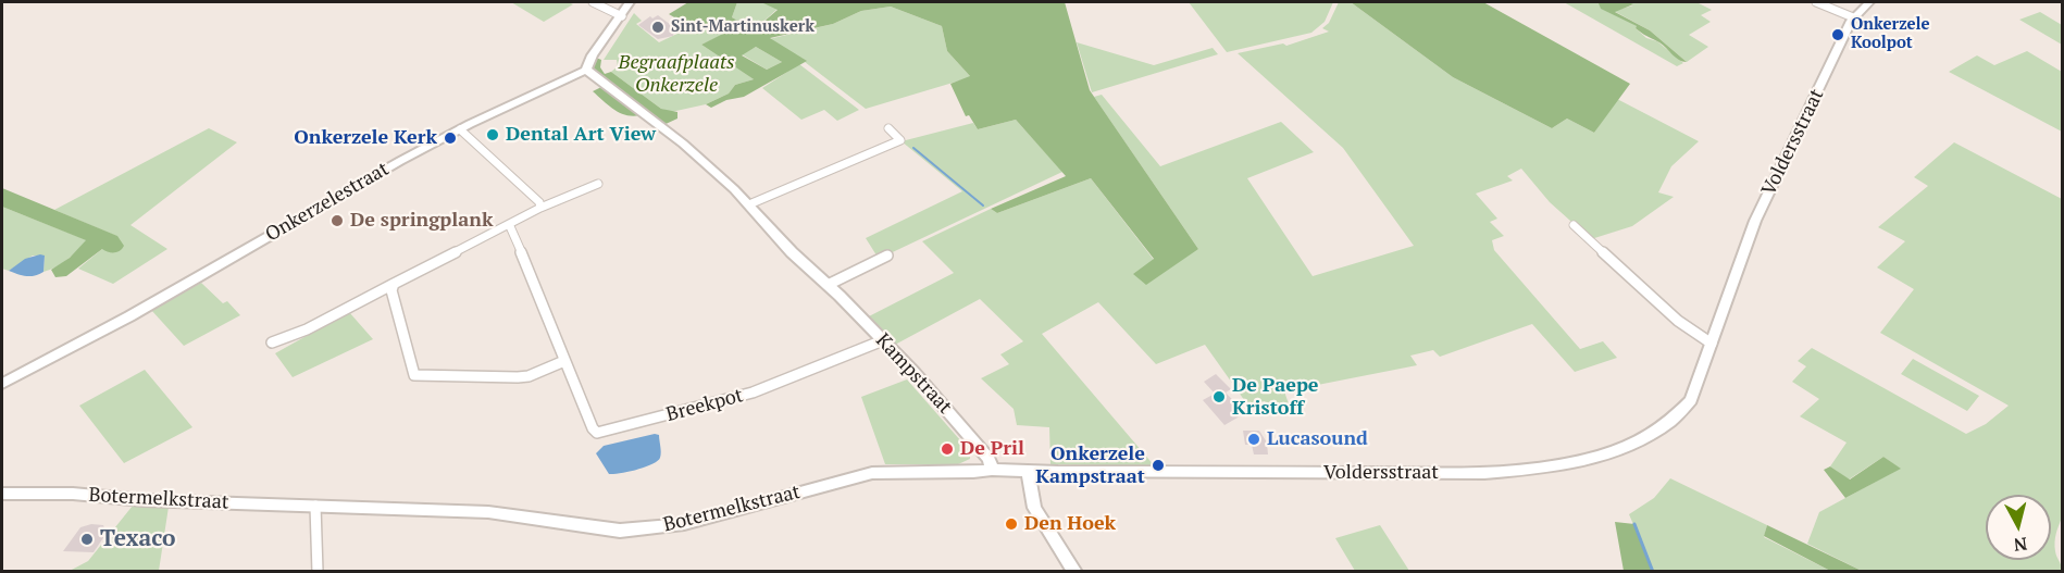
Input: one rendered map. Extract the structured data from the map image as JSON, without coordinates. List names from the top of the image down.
{
  "streets": {
    "street": [
      "Voldersstraat",
      "Onkerzelestraat",
      "Kampstraat",
      "Breekpot",
      "Botermelkstraat"
    ]
  },
  "crossings": [
    ["Voldersstraat", "Kampstraat"],
    ["Voldersstraat", "Botermelkstraat"],
    ["Onkerzelestraat", "Kampstraat"],
    ["Kampstraat", "Breekpot"],
    ["Kampstraat", "Botermelkstraat"]
  ],
  "parks": ["Begraafplaats Onkerzele"],
  "places": [
    "Sint-Martinuskerk",
    "Onkerzele Koolpot",
    "Dental Art View",
    "Onkerzele Kerk",
    "De springplank",
    "De Paepe Kristoff",
    "Lucasound",
    "De Pril",
    "Onkerzele Kampstraat",
    "Den Hoek",
    "Texaco"
  ],
  "north": "bottom"
}
